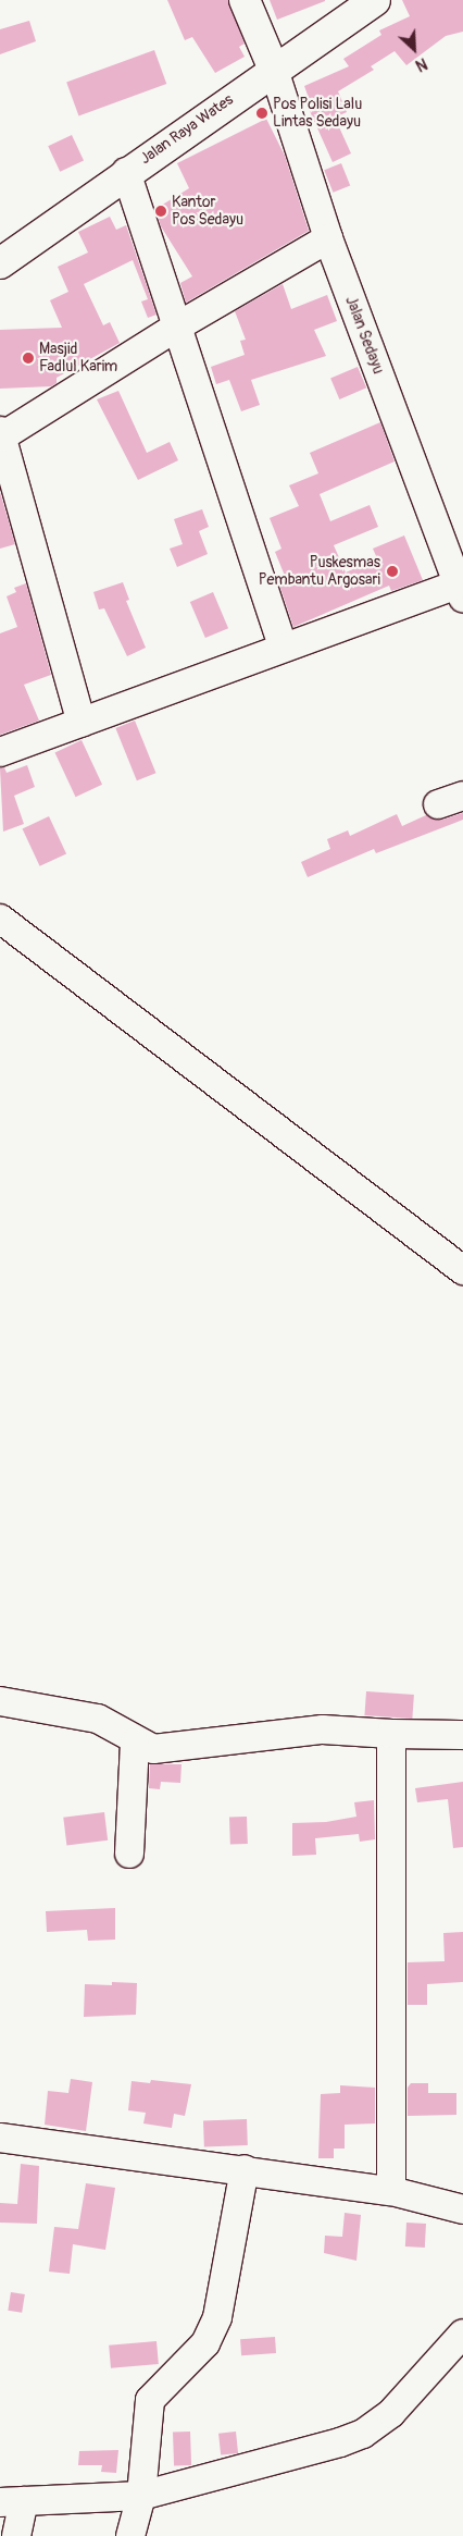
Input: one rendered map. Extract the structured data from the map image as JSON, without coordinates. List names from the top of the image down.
{
  "streets": {
    "main road": ["Jalan Raya Wates"],
    "street": ["Jalan Sedayu"]
  },
  "crossings": [
    ["Jalan Raya Wates", "Jalan Sedayu"]
  ],
  "places": [
    "Pos Polisi Lalu Lintas Sedayu",
    "Kantor Pos Sedayu",
    "Masjid Fadlul Karim",
    "Puskesmas Pembantu Argosari"
  ],
  "north": "bottom right"
}
